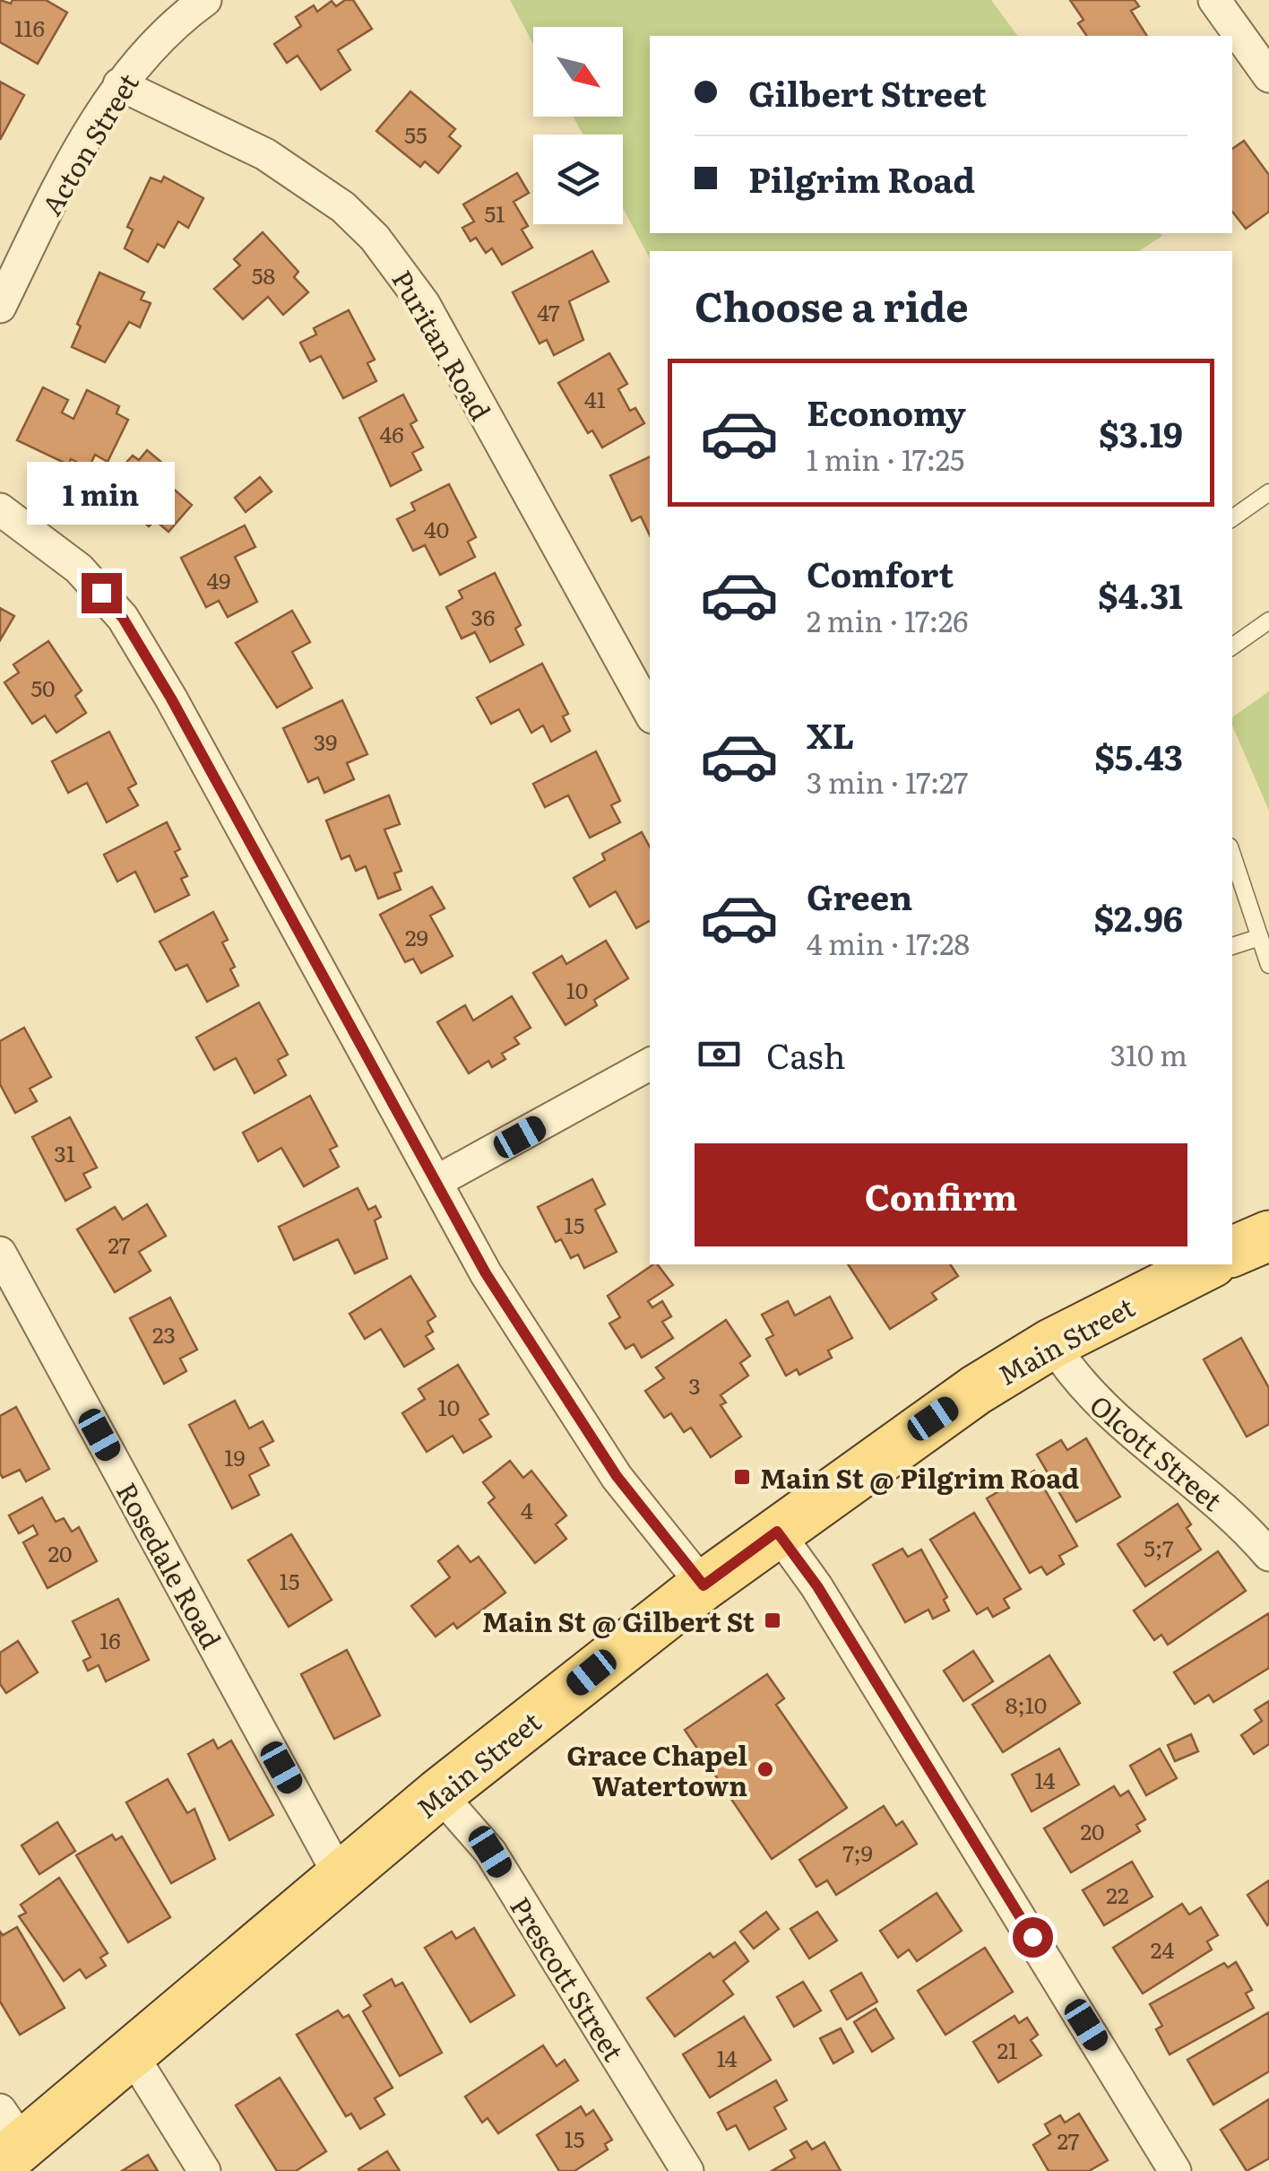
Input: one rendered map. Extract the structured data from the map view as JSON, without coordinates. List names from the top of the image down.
{
  "streets": {
    "main road": ["Main Street"],
    "street": [
      "Acton Street",
      "Puritan Road",
      "Olcott Street",
      "Rosedale Road",
      "Prescott Street"
    ]
  },
  "crossings": [
    ["Acton Street", "Puritan Road"],
    ["Main Street", "Olcott Street"],
    ["Main Street", "Rosedale Road"],
    ["Main Street", "Prescott Street"]
  ],
  "places": {
    "transit": ["Main St @ Pilgrim Road", "Main St @ Gilbert St"],
    "other": ["Grace Chapel Watertown"]
  },
  "house_numbers": [
    "116",
    "55",
    "51",
    "58",
    "47",
    "41",
    "46",
    "40",
    "49",
    "36",
    "50",
    "39",
    "29",
    "10",
    "31",
    "15",
    "27",
    "23",
    "3",
    "10",
    "19",
    "4",
    "5;7",
    "20",
    "15",
    "16",
    "8;10",
    "14",
    "20",
    "7;9",
    "22",
    "24",
    "21",
    "14",
    "15",
    "27"
  ],
  "north": "bottom right",
  "page": {
    "banner": ["Gilbert Street", "Pilgrim Road"],
    "heading": "Choose a ride",
    "list": [
      {
        "name": "Economy",
        "note": "1 min · 17:25",
        "value": "$3.19"
      },
      {
        "name": "Comfort",
        "note": "2 min · 17:26",
        "value": "$4.31"
      },
      {
        "name": "XL",
        "note": "3 min · 17:27",
        "value": "$5.43"
      },
      {
        "name": "Green",
        "note": "4 min · 17:28",
        "value": "$2.96"
      }
    ],
    "bubble": "1 min",
    "pay": ["Cash", "310 m"],
    "buttons": "Confirm"
  }
}
